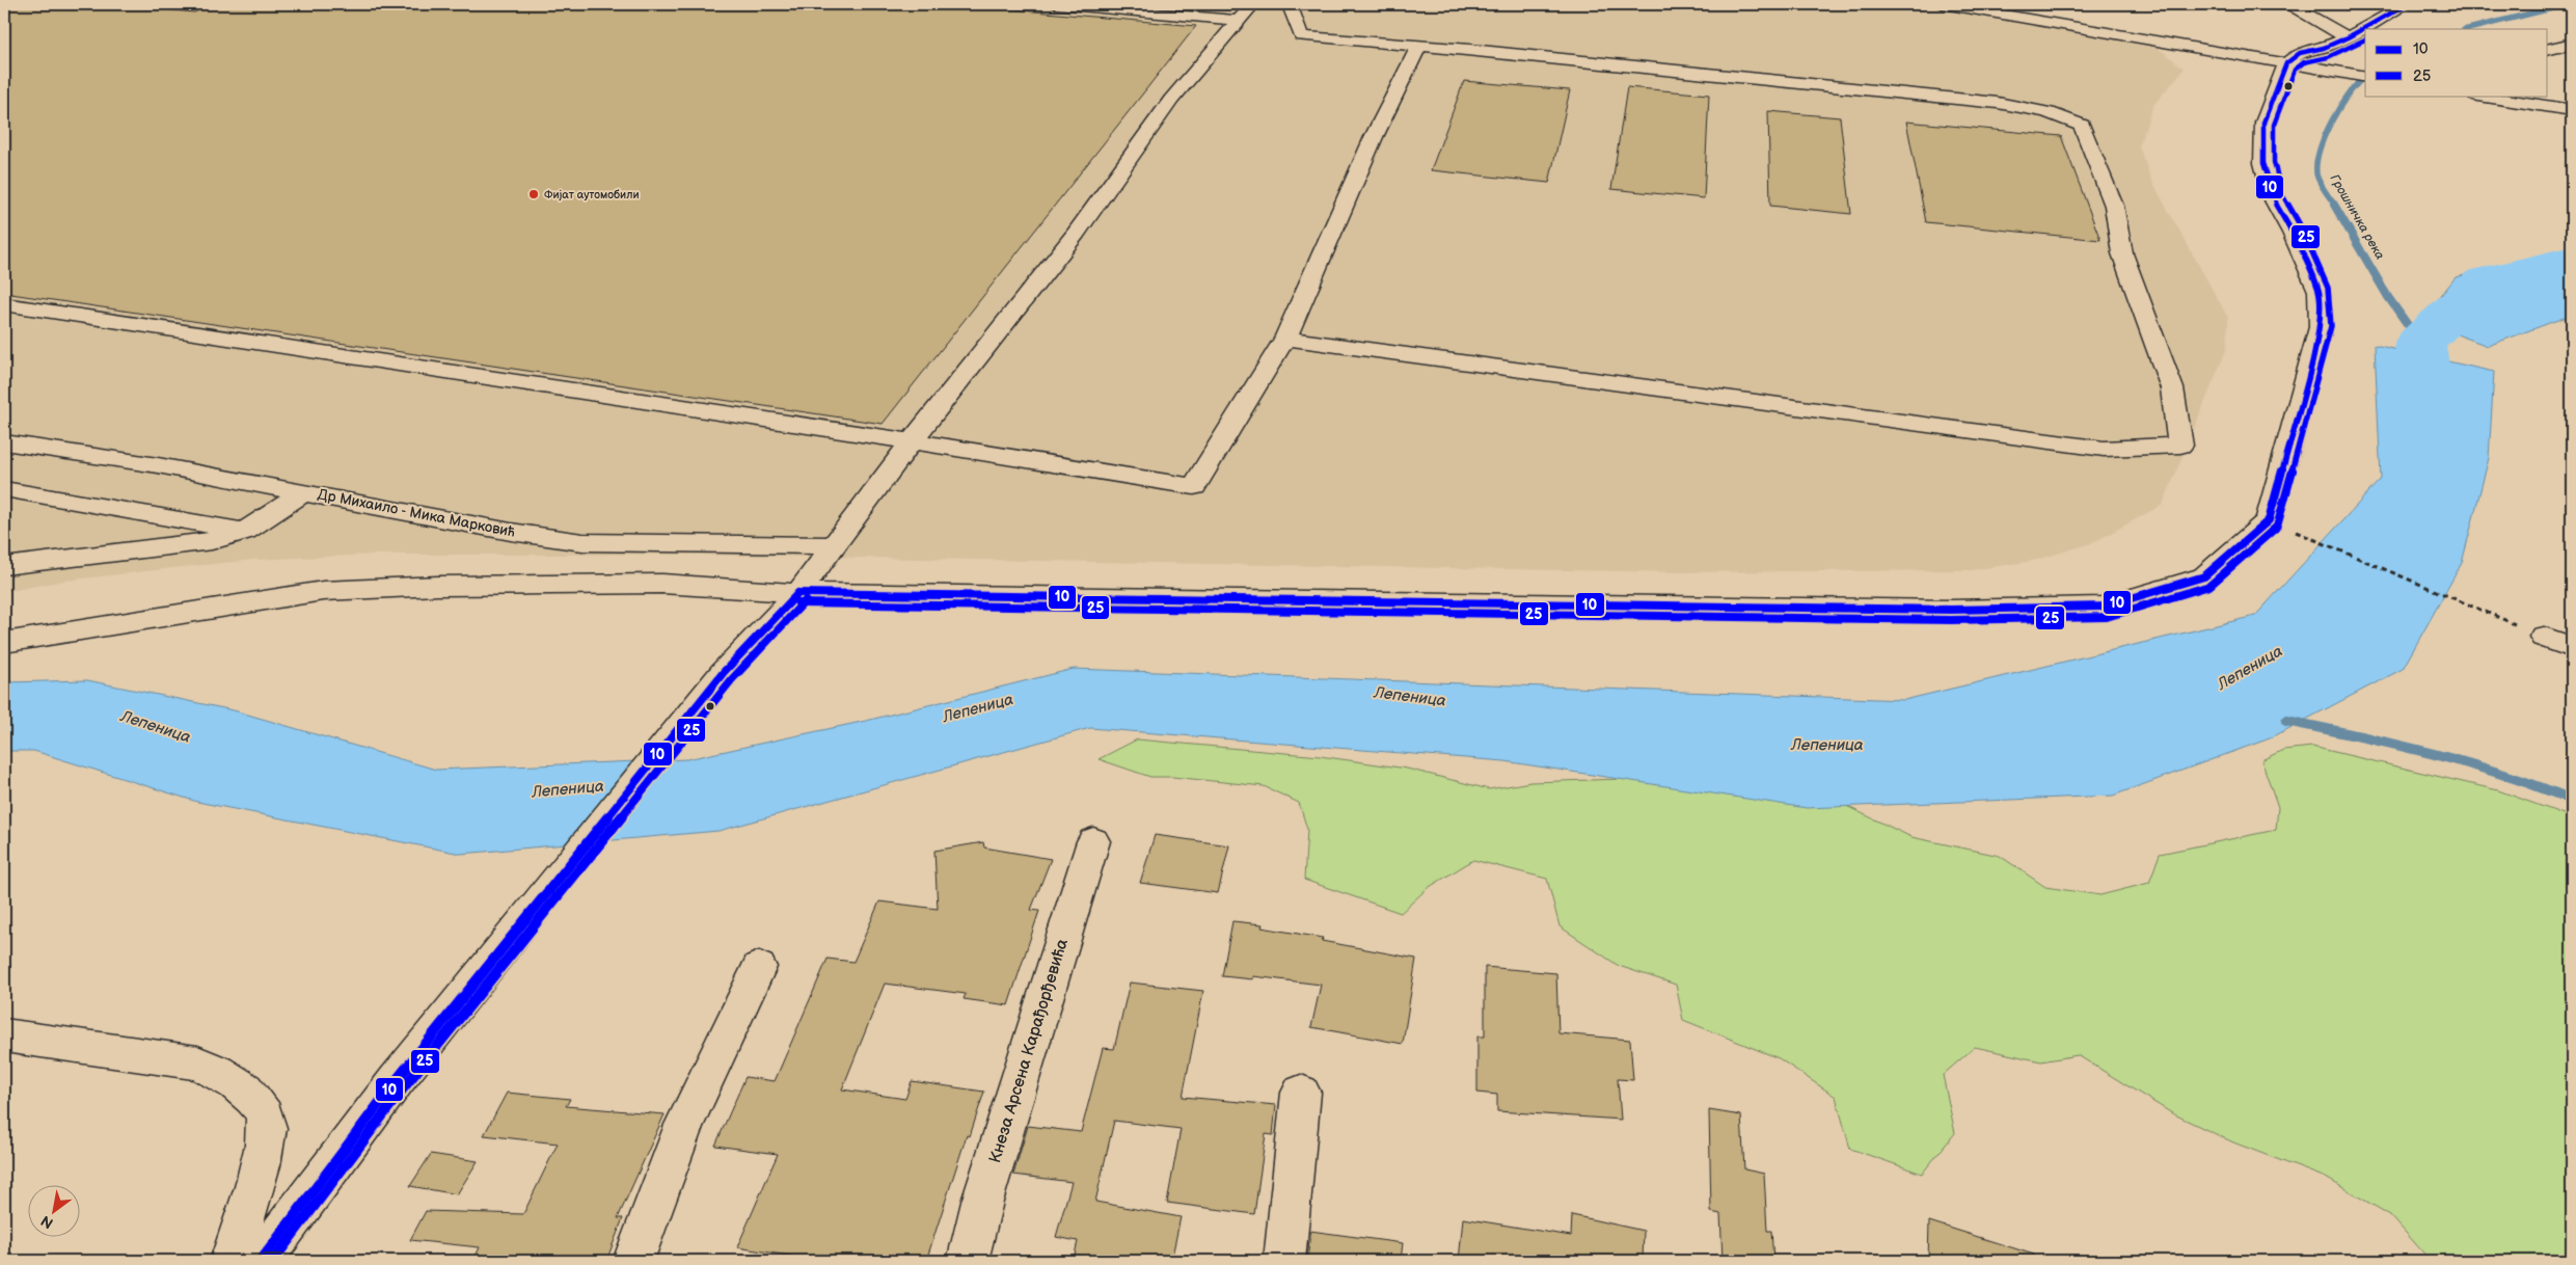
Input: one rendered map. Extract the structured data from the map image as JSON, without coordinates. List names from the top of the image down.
{
  "streets": {
    "street": ["Др Михаило - Мика Марковић", "Кнеза Арсена Карађорђевића"]
  },
  "water": ["Грошничка река", "Лепеница"],
  "places": ["Фијат аутомобили"],
  "lines": ["transit line 10", "transit line 25"],
  "legend": ["10", "25"],
  "north": "bottom left"
}
